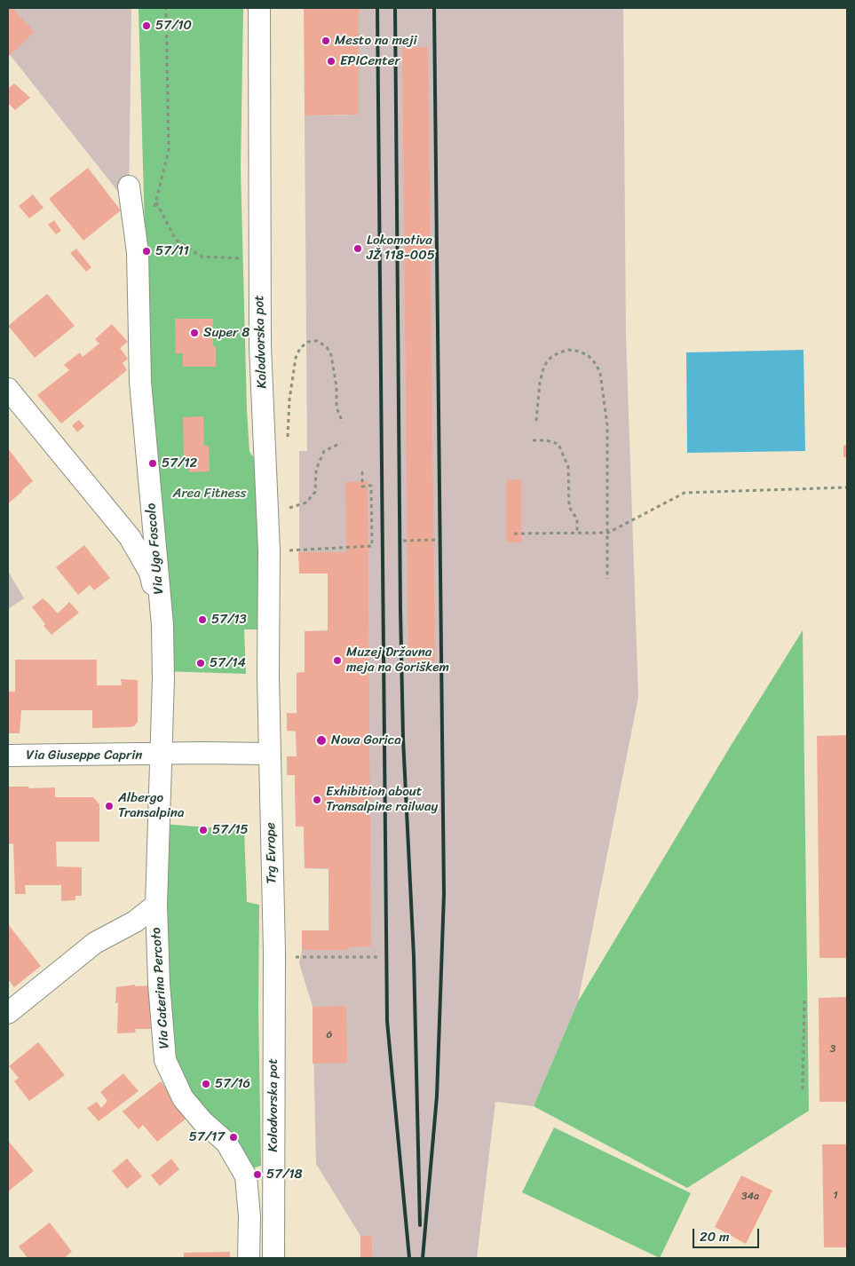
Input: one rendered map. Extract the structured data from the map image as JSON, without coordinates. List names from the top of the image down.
{
  "streets": {
    "street": [
      "Kolodvorska pot",
      "Via Ugo Foscolo",
      "Via Giuseppe Caprin",
      "Trg Evrope",
      "Via Caterina Percoto"
    ]
  },
  "crossings": [
    ["Kolodvorska pot", "Trg Evrope"],
    ["Via Ugo Foscolo", "Via Caterina Percoto"],
    ["Via Giuseppe Caprin", "Trg Evrope"],
    ["Via Giuseppe Caprin", "Via Caterina Percoto"]
  ],
  "parks": ["Area Fitness"],
  "places": [
    "57/10",
    "Mesto na meji",
    "EPICenter",
    "Lokomotiva JŽ 118-005",
    "57/11",
    "Super 8",
    "57/12",
    "57/13",
    "Muzej Državna meja na Goriškem",
    "57/14",
    "Nova Gorica",
    "Exhibition about Transalpine railway",
    "Albergo Transalpina",
    "57/15",
    "57/16",
    "57/17",
    "57/18"
  ],
  "house_numbers": [
    "6",
    "3",
    "1",
    "34a"
  ],
  "scale_bar": "20 m"
}
